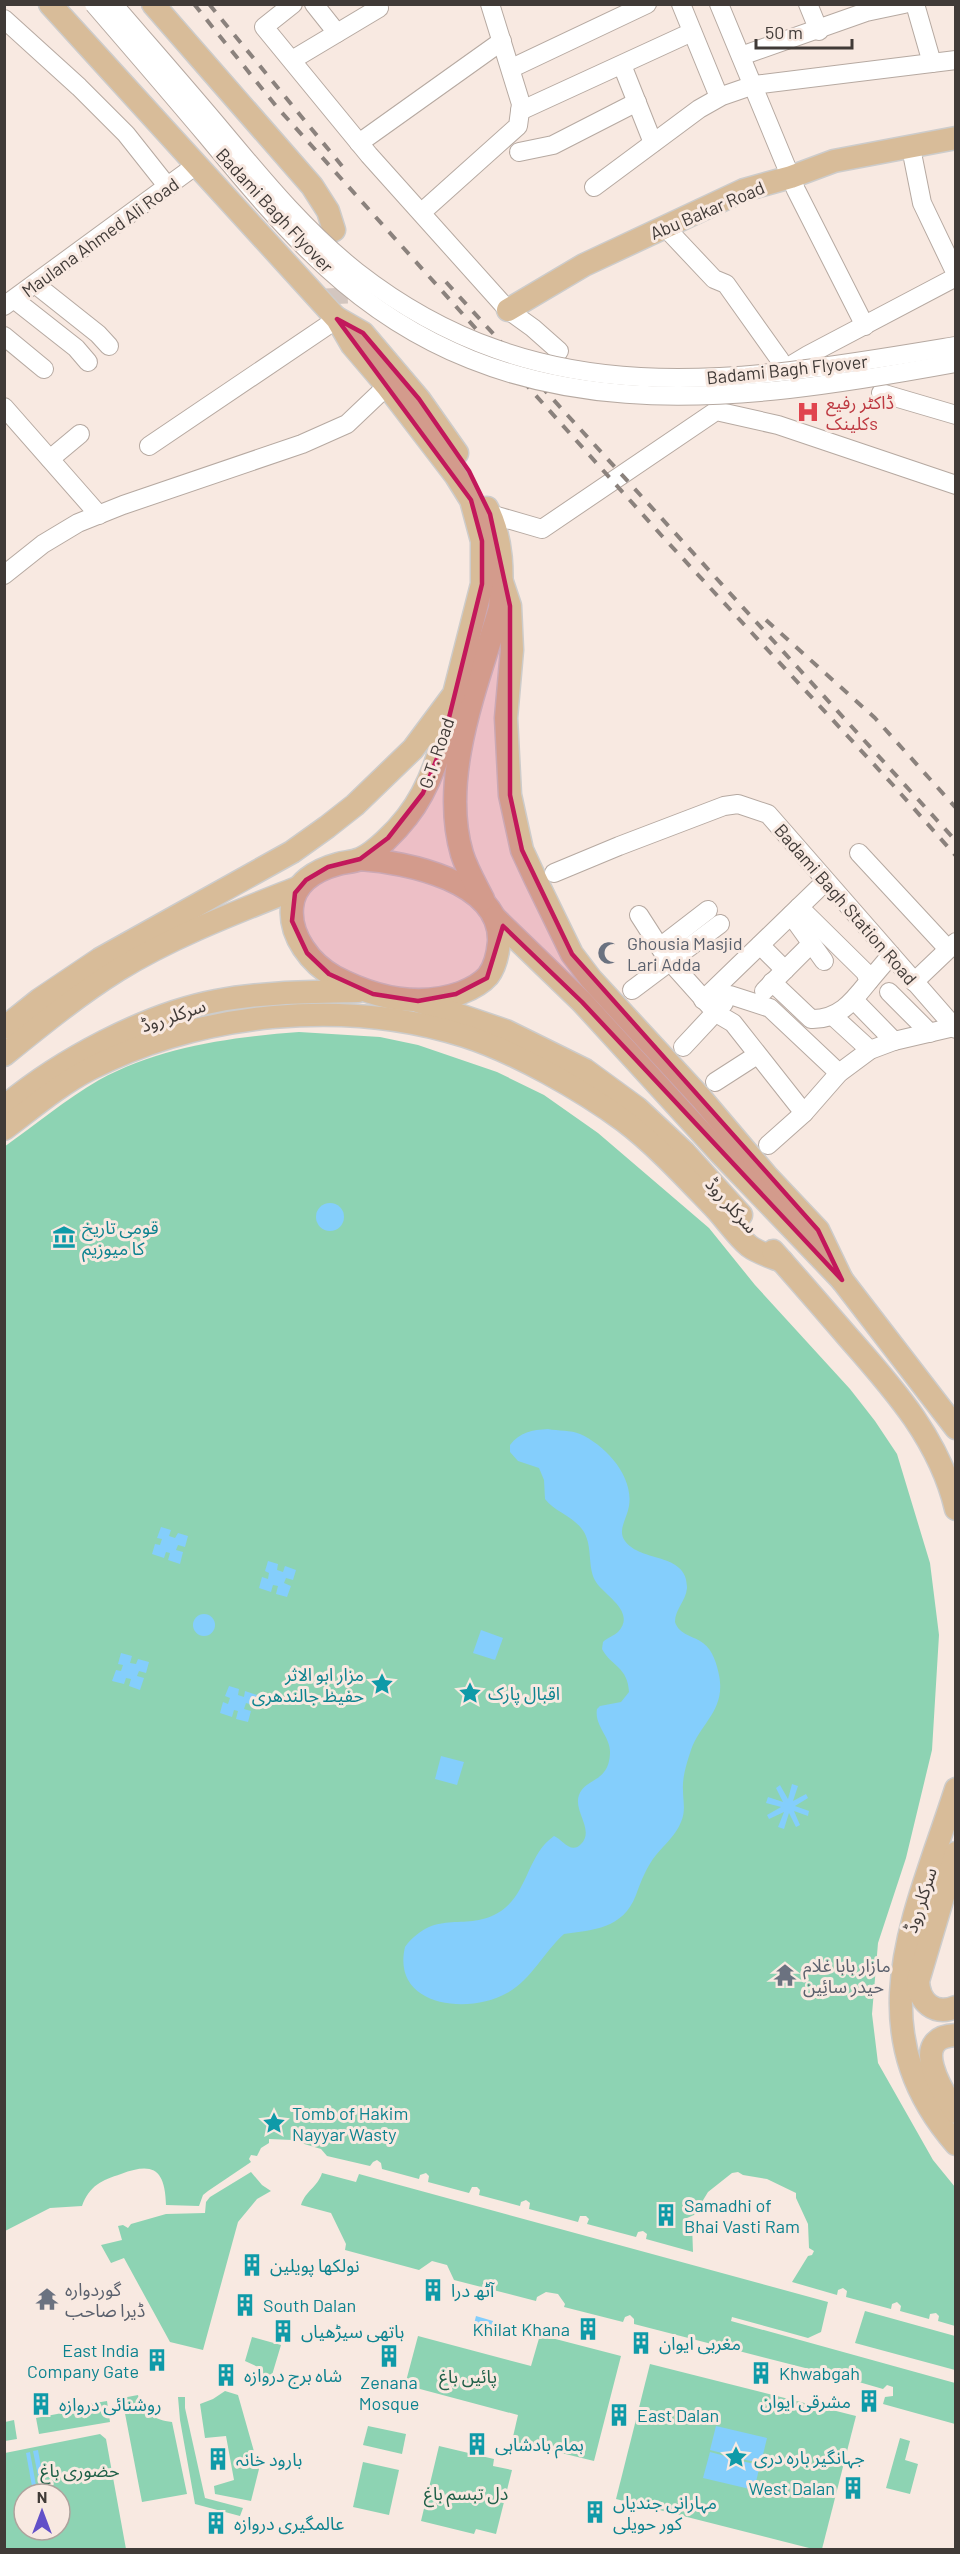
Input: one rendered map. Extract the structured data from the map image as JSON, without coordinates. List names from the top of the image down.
{
  "streets": {
    "main road": ["Abu Bakar Road", "G.T. Road", "سرکلر روڈ"],
    "street": ["Badami Bagh Flyover", "Maulana Ahmed Ali Road", "Badami Bagh Station Road"]
  },
  "crossings": [
    ["G.T. Road", "سرکلر روڈ"]
  ],
  "parks": ["پائیں باغ", "حضوری باغ", "دل تبسم باغ"],
  "places": {
    "hospital": ["ڈاکٹر رفیع کلینکs"],
    "mosque": ["Ghousia Masjid Lari Adda"],
    "museum": ["قومی تاریخ کا میوزیم"],
    "place": [
      "مزار ابو الاثر حفیظ جالندھری",
      "اقبال پارک",
      "Tomb of Hakim Nayyar Wasty",
      "جہانگیر بارہ دری"
    ],
    "temple": ["مازار بابا غلام حیدر سائِین", "گوردوارہ ڈیرا صاحب"],
    "building": [
      "Samadhi of Bhai Vasti Ram",
      "نولکھا پویلین",
      "آٹھ درا",
      "South Dalan",
      "Khilat Khana",
      "ہاتھی سیڑھیاں",
      "مغربی ایوان",
      "Zenana Mosque",
      "East India Company Gate",
      "Khwabgah",
      "شاہ برج دروازہ",
      "مشرقی ایوان",
      "روشنائی دروازہ",
      "East Dalan",
      "ہمام بادشاہی",
      "بارود خانہ",
      "West Dalan",
      "مہارانی جندیاں کور حویلی",
      "عالمگیری دروازہ"
    ]
  },
  "scale_bar": "50 m",
  "north": "top"
}
